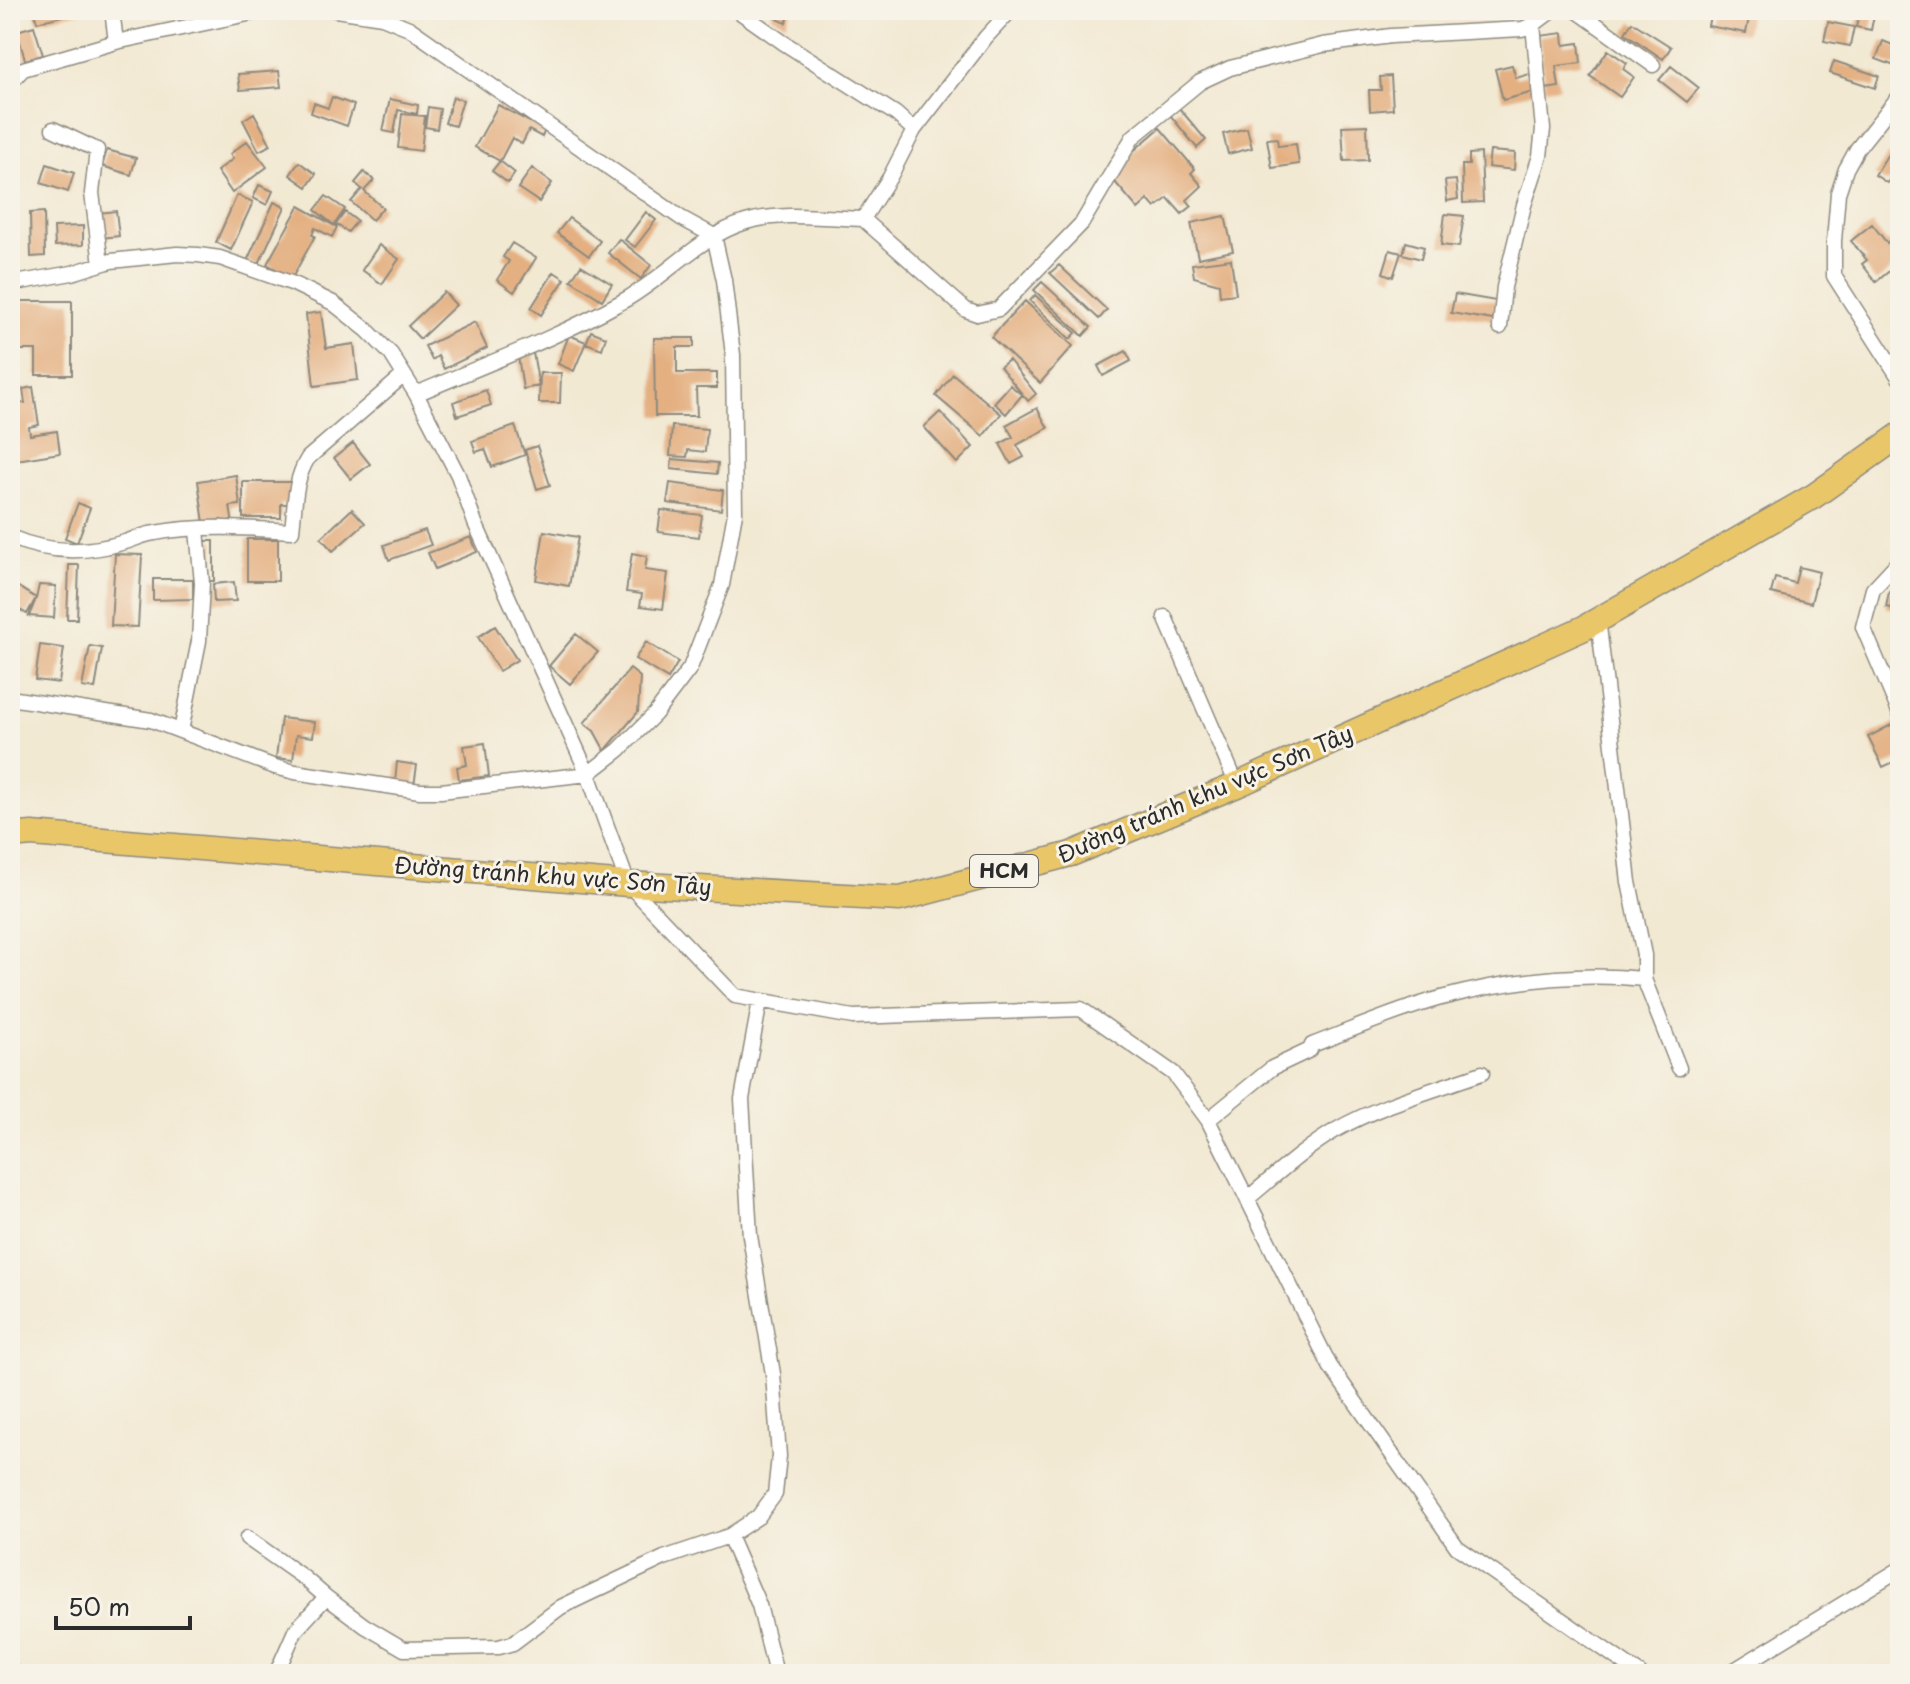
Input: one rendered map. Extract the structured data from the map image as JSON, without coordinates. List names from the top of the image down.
{
  "streets": {
    "highway": ["Đường tránh khu vực Sơn Tây", "HCM"]
  },
  "scale_bar": "50 m"
}
